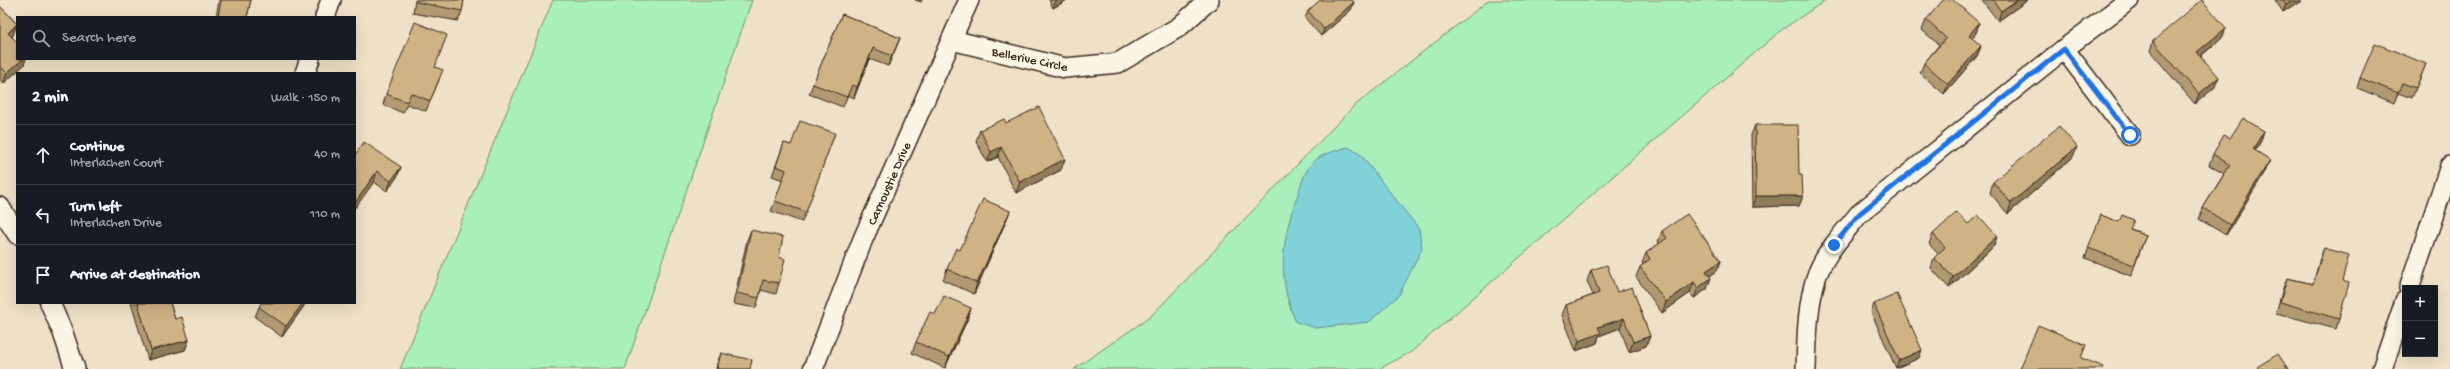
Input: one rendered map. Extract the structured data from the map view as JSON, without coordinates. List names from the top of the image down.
{
  "streets": {
    "street": ["Bellerive Circle", "Carnoustie Drive"]
  },
  "crossings": [
    ["Bellerive Circle", "Carnoustie Drive"]
  ],
  "page": {
    "search": "Search here",
    "heading": ["2 min", "Walk · 150 m"],
    "list": [
      ["Continue", "Interlachen Court", "40 m"],
      ["Turn left", "Interlachen Drive", "110 m"],
      "Arrive at destination"
    ],
    "map_buttons": ["+", "−"]
  }
}
